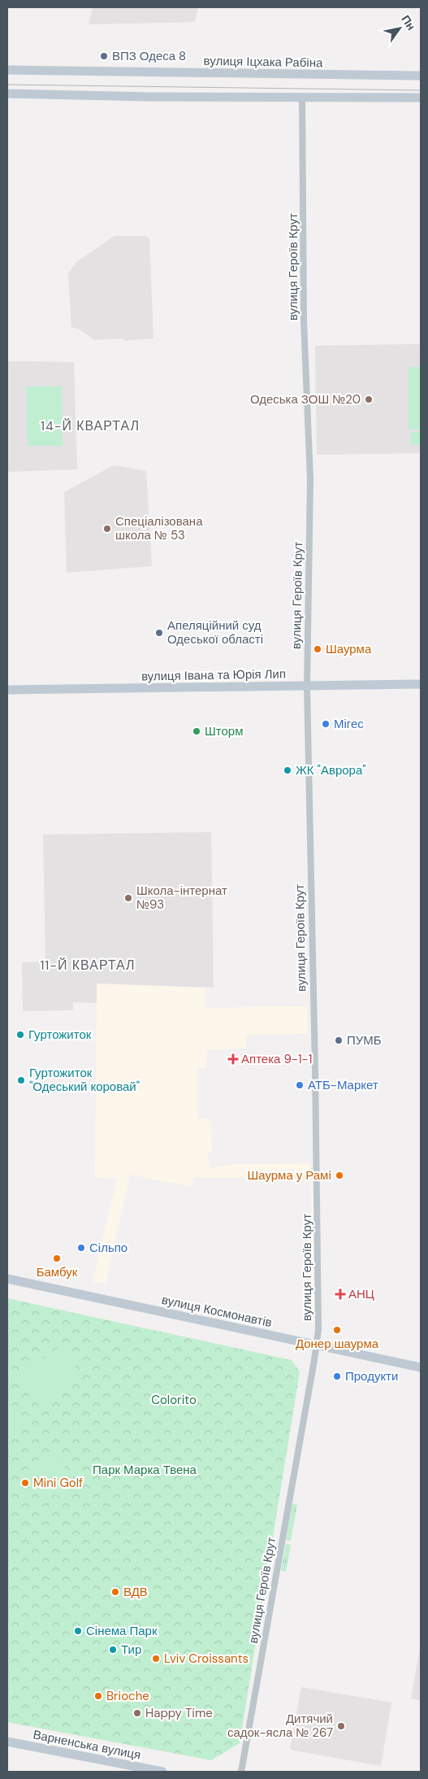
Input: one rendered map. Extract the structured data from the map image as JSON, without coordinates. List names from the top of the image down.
{
  "streets": {
    "main road": [
      "вулиця Іцхака Рабіна",
      "вулиця Івана та Юрія Лип",
      "вулиця Космонавтів",
      "Варненська вулиця"
    ],
    "street": ["вулиця Героїв Крут"]
  },
  "crossings": [
    ["вулиця Героїв Крут", "вулиця Івана та Юрія Лип"],
    ["вулиця Героїв Крут", "вулиця Космонавтів"]
  ],
  "districts": ["14-Й КВАРТАЛ", "11-Й КВАРТАЛ"],
  "parks": ["Colorito", "Парк Марка Твена"],
  "places": {
    "other": [
      "ВПЗ Одеса 8",
      "Одеська ЗОШ №20",
      "Спеціалізована школа № 53",
      "Апеляційний суд Одеської області",
      "Шаурма",
      "Мігес",
      "Шторм",
      "ЖК \"Аврора\"",
      "Школа-інтернат №93",
      "Гуртожиток",
      "ПУМБ",
      "Гуртожиток \"Одеський коровай\"",
      "АТБ-Маркет",
      "Шаурма у Рамi",
      "Сільпо",
      "Бамбук",
      "Донер шаурма",
      "Продукти",
      "Mini Golf",
      "ВДВ",
      "Сінема Парк",
      "Тир",
      "Lviv Croissants",
      "Brioche",
      "Happy Time",
      "Дитячий садок-ясла № 267"
    ],
    "health": ["Аптека 9-1-1", "АНЦ"]
  },
  "north": "top right"
}
